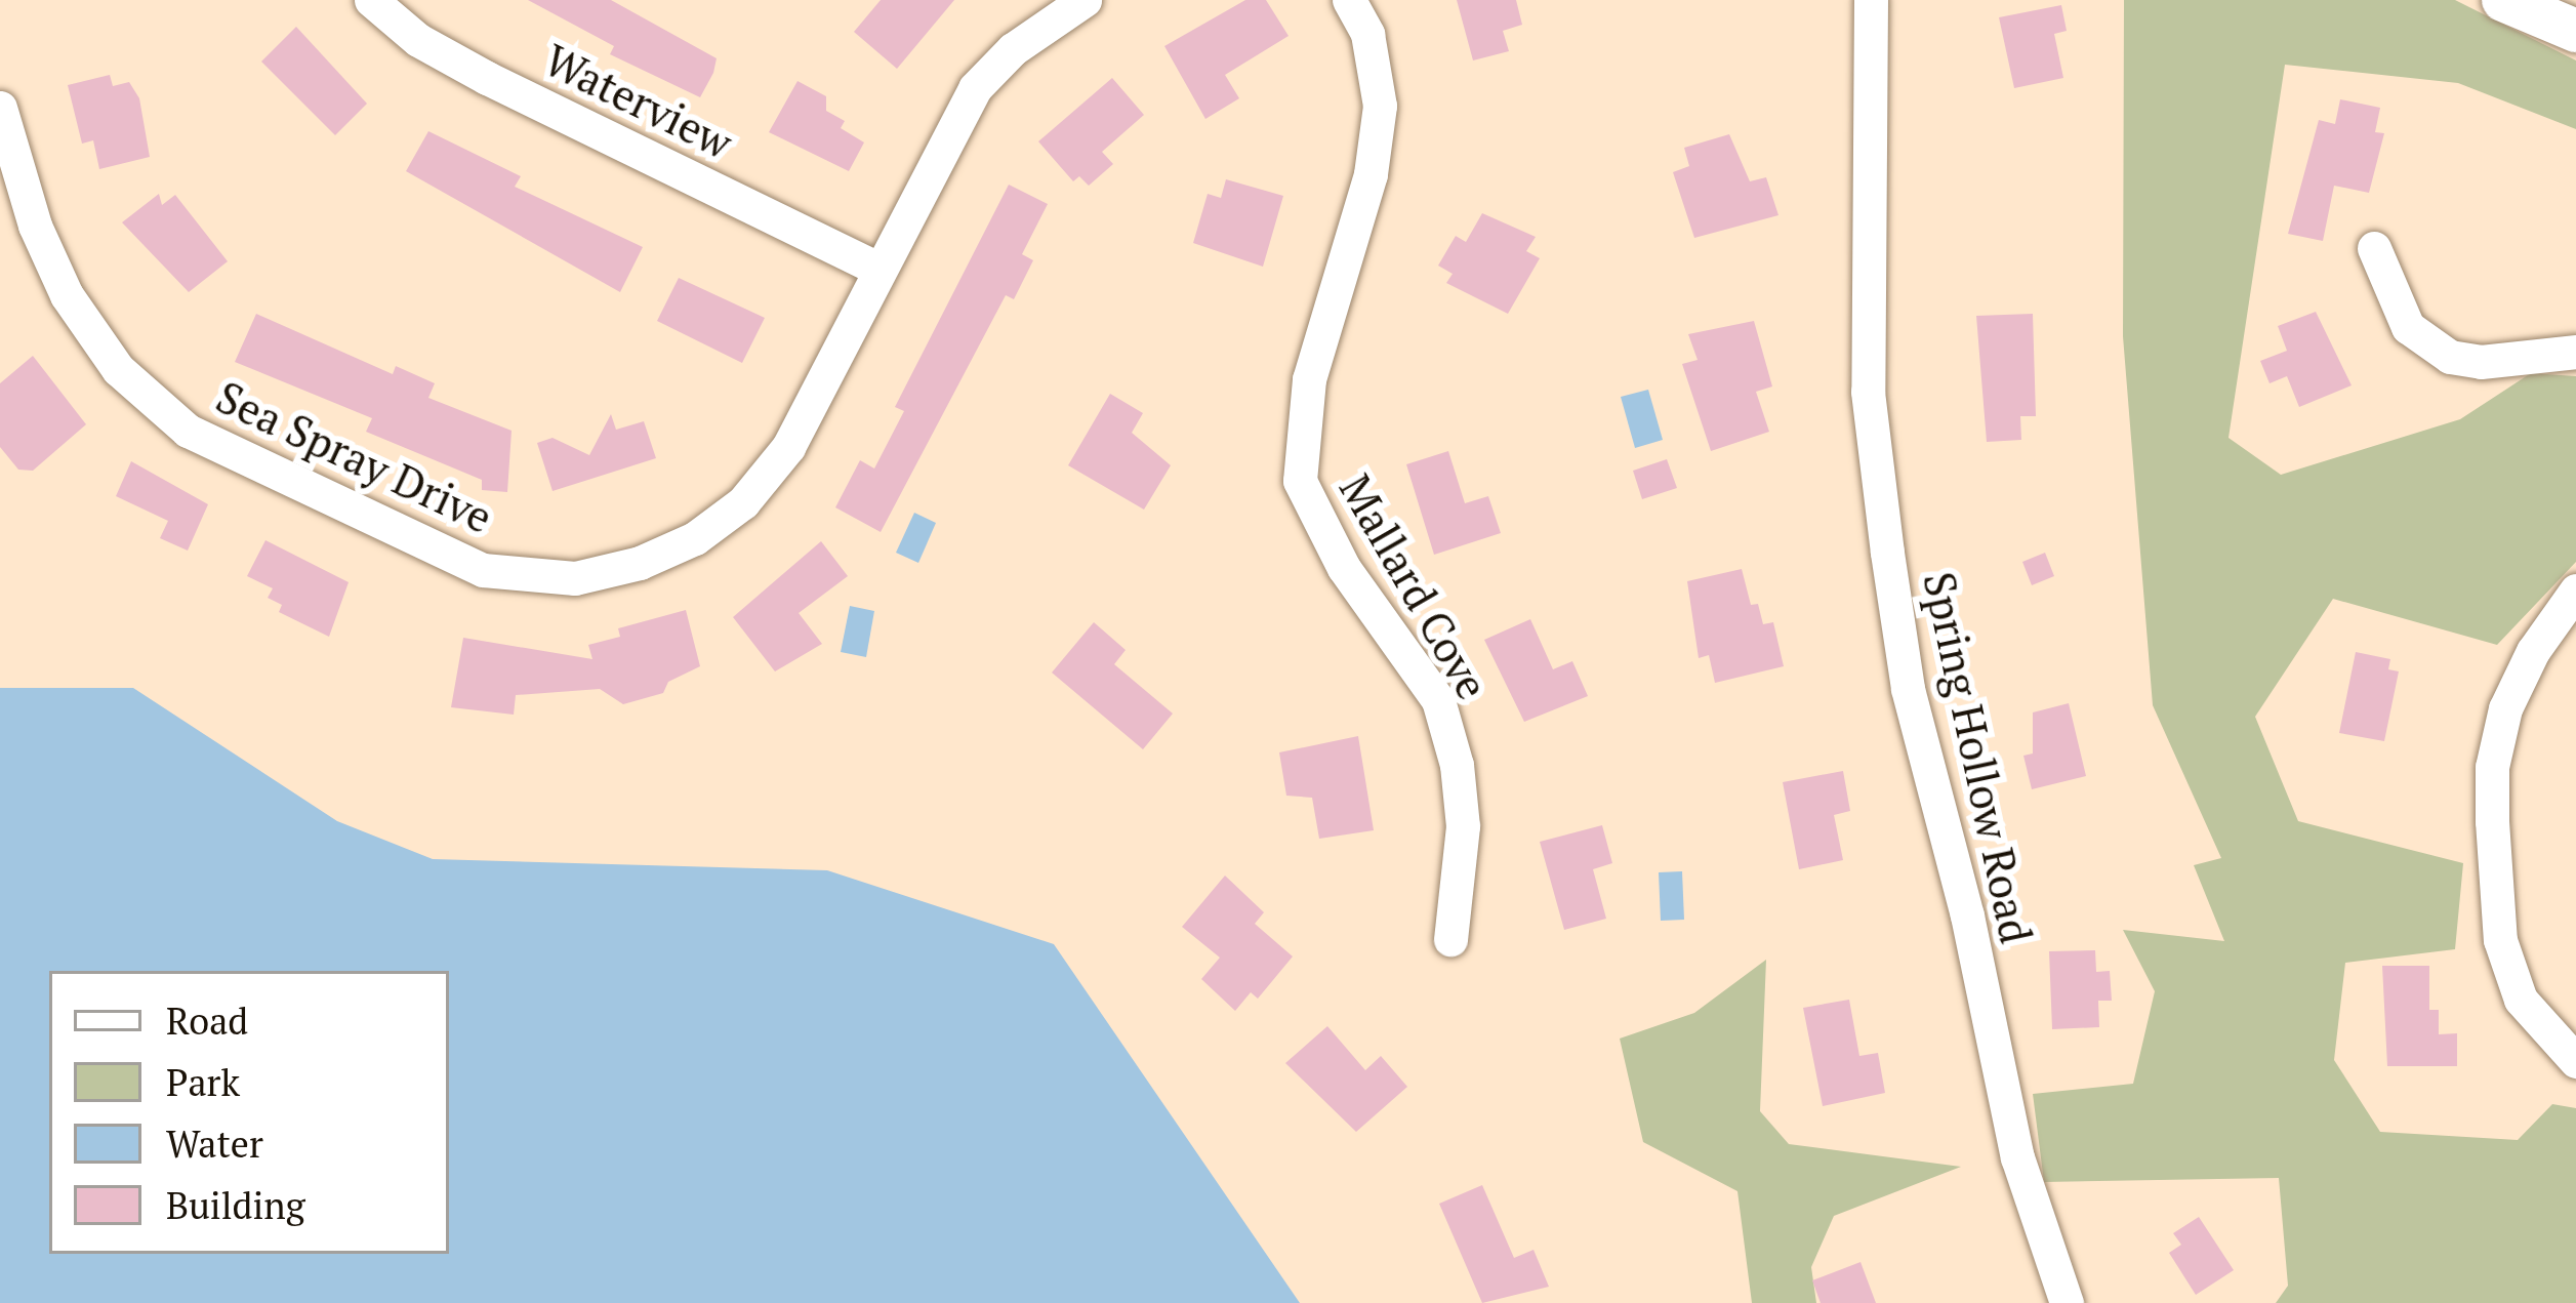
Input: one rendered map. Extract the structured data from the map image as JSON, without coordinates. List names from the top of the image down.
{
  "streets": {
    "street": [
      "Waterview",
      "Sea Spray Drive",
      "Mallard Cove",
      "Spring Hollow Road"
    ]
  },
  "crossings": [
    ["Waterview", "Sea Spray Drive"]
  ],
  "legend": [
    "Road",
    "Park",
    "Water",
    "Building"
  ]
}
